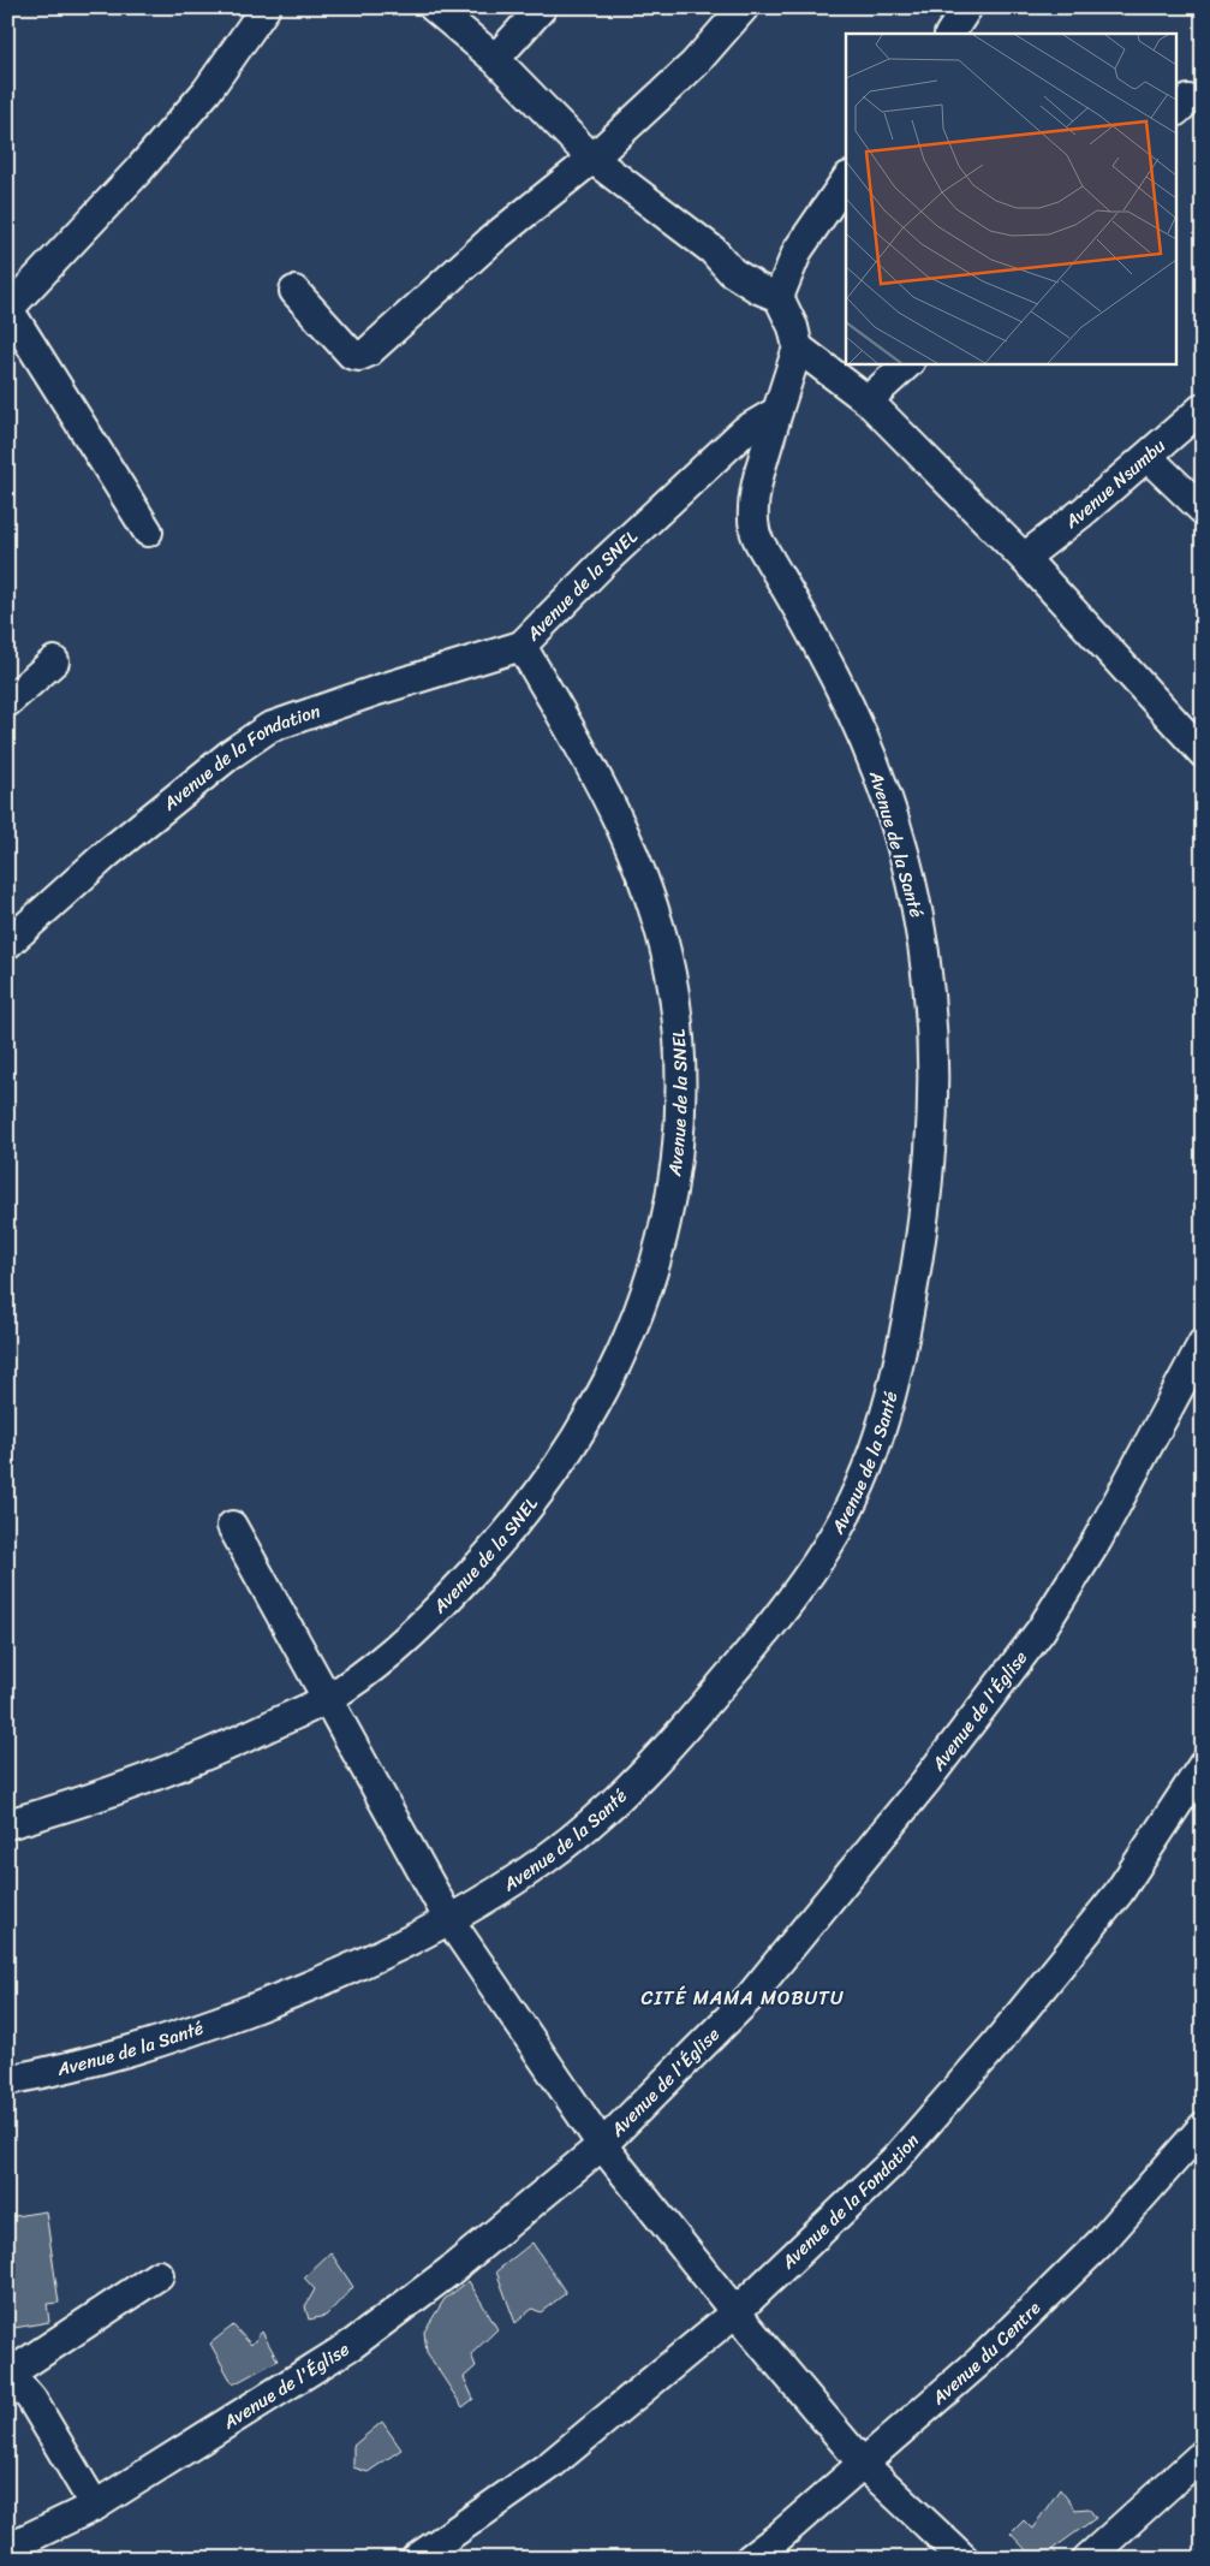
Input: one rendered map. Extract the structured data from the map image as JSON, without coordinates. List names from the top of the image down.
{
  "streets": {
    "street": [
      "Avenue Nsumbu",
      "Avenue de la SNEL",
      "Avenue de la Fondation",
      "Avenue de la Santé",
      "Avenue de l'Église",
      "Avenue du Centre"
    ]
  },
  "crossings": [
    ["Avenue de la SNEL", "Avenue de la Fondation"],
    ["Avenue de la SNEL", "Avenue de la Santé"]
  ],
  "districts": ["CITÉ MAMA MOBUTU"]
}
